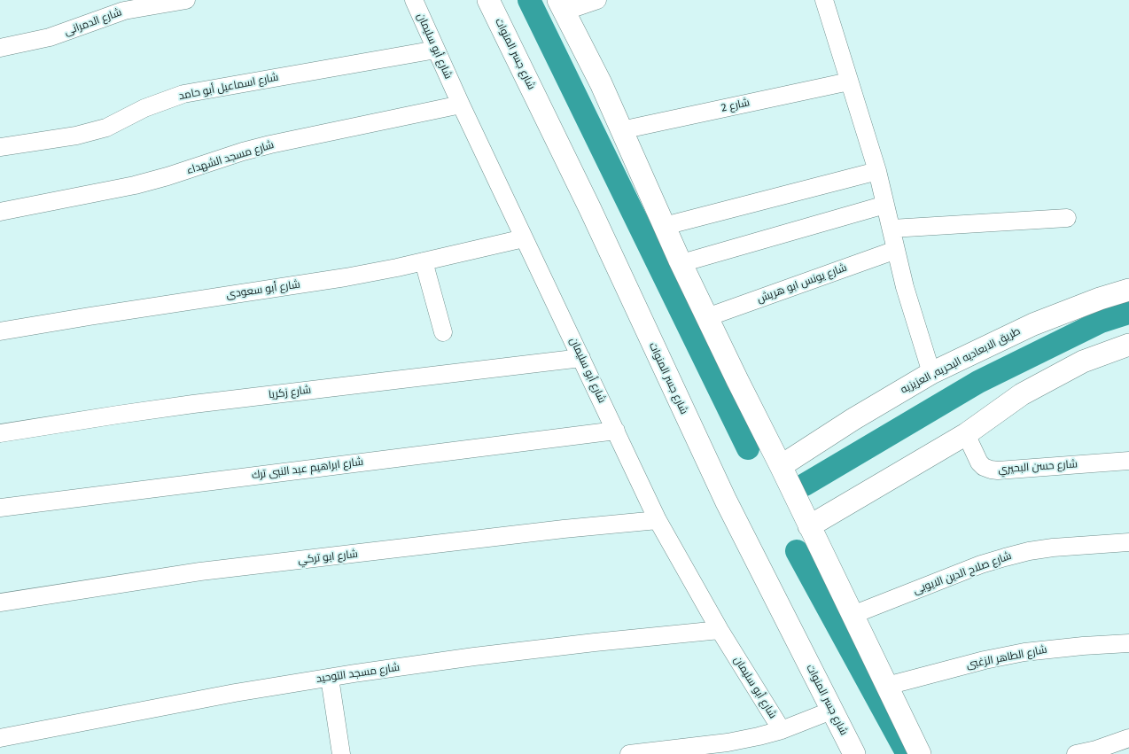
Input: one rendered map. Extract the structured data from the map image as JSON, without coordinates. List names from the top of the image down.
{
  "streets": {
    "street": [
      "شارع الدمرانى",
      "شارع أبو سليمان",
      "شارع جسر المنوات",
      "شارع اسماعيل أبو حامد",
      "شارع 2",
      "شارع مسجد الشهداء",
      "شارع يونس ابو هريش",
      "شارع أبو سعودى",
      "طريق الابعاديه البحريه, العزيزيه",
      "شارع زكريا",
      "شارع حسن البحيري",
      "شارع ابراهيم عبد النبى ترك",
      "شارع ابو تركي",
      "شارع صلاح الدين الايوبى",
      "شارع الطاهر الزغبى",
      "شارع مسجد التوحيد"
    ]
  },
  "crossings": [
    ["شارع أبو سليمان", "شارع اسماعيل أبو حامد"],
    ["شارع أبو سليمان", "شارع مسجد الشهداء"],
    ["شارع أبو سليمان", "شارع أبو سعودى"],
    ["شارع أبو سليمان", "شارع زكريا"],
    ["شارع أبو سليمان", "شارع ابراهيم عبد النبى ترك"],
    ["شارع أبو سليمان", "شارع ابو تركي"],
    ["شارع أبو سليمان", "شارع مسجد التوحيد"]
  ]
}
